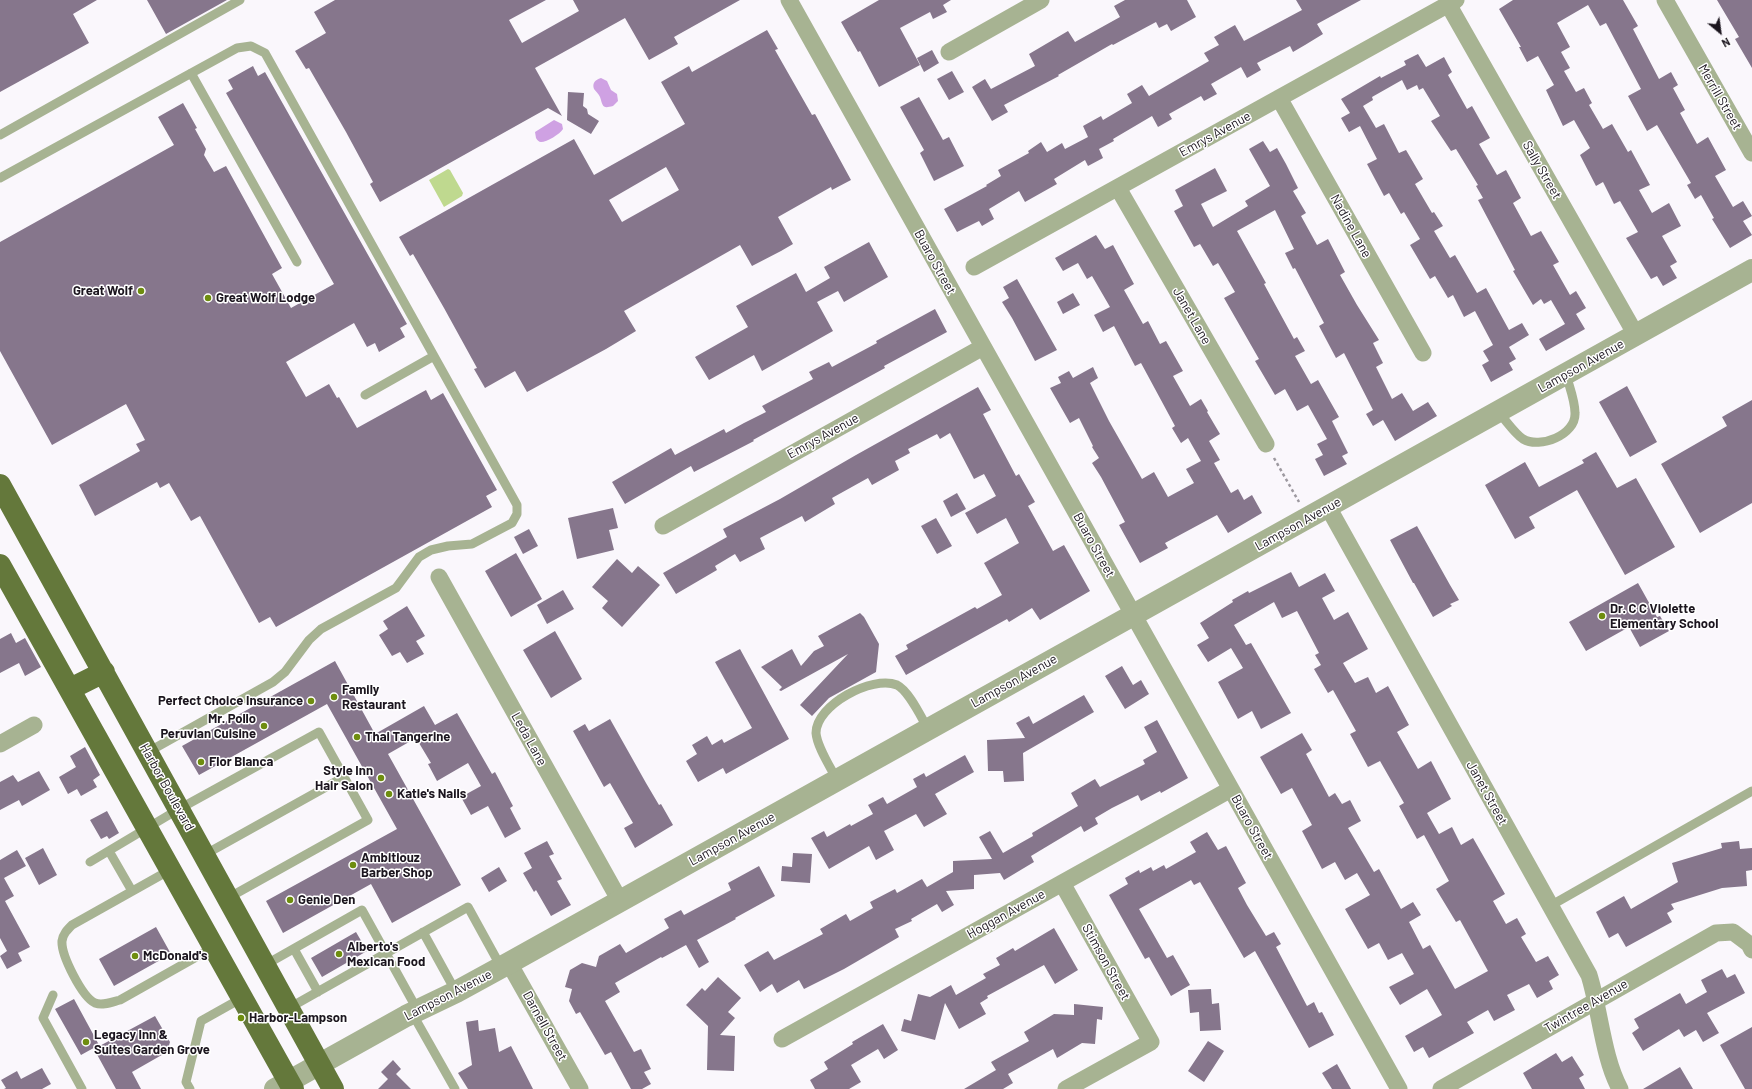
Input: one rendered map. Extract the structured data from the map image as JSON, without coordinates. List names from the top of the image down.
{
  "streets": {
    "main road": ["Harbor Boulevard"],
    "street": [
      "Merrill Street",
      "Emrys Avenue",
      "Sally Street",
      "Nadine Lane",
      "Buaro Street",
      "Janet Lane",
      "Lampson Avenue",
      "Leda Lane",
      "Janet Street",
      "Hoggan Avenue",
      "Stimson Street",
      "Twintree Avenue",
      "Darnell Street"
    ]
  },
  "crossings": [
    ["Emrys Avenue", "Sally Street"],
    ["Emrys Avenue", "Nadine Lane"],
    ["Emrys Avenue", "Buaro Street"],
    ["Emrys Avenue", "Janet Lane"],
    ["Sally Street", "Lampson Avenue"],
    ["Buaro Street", "Lampson Avenue"],
    ["Buaro Street", "Hoggan Avenue"],
    ["Lampson Avenue", "Leda Lane"],
    ["Lampson Avenue", "Harbor Boulevard"],
    ["Lampson Avenue", "Janet Street"],
    ["Lampson Avenue", "Darnell Street"],
    ["Janet Street", "Twintree Avenue"],
    ["Hoggan Avenue", "Stimson Street"]
  ],
  "places": [
    "Great Wolf",
    "Great Wolf Lodge",
    "Dr. C C Violette Elementary School",
    "Family Restaurant",
    "Perfect Choice Insurance",
    "Mr. Pollo Peruvian Cuisine",
    "Thai Tangerine",
    "Flor Blanca",
    "Style Inn Hair Salon",
    "Katie's Nails",
    "Ambitiouz Barber Shop",
    "Genie Den",
    "Alberto's Mexican Food",
    "McDonald's",
    "Harbor-Lampson",
    "Legacy Inn & Suites Garden Grove"
  ],
  "north": "bottom right"
}
